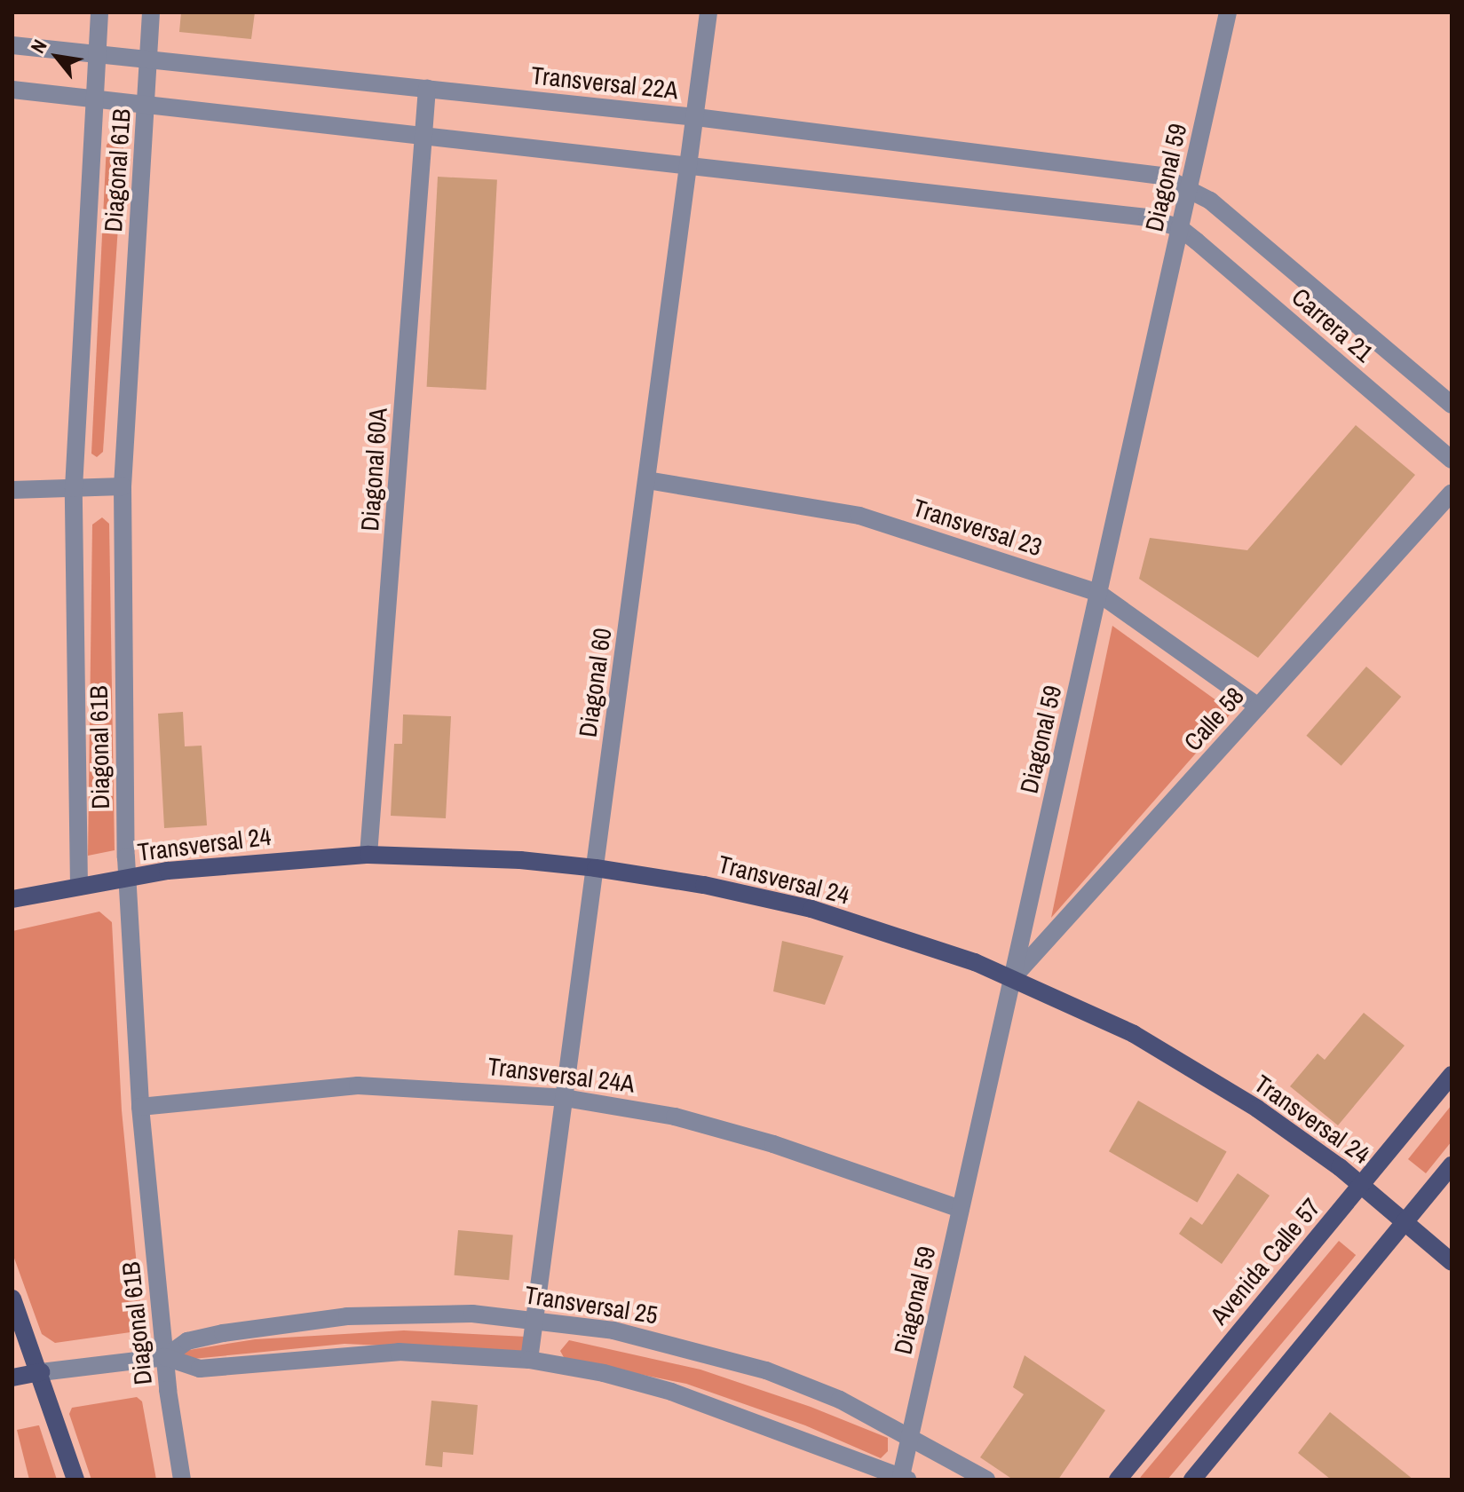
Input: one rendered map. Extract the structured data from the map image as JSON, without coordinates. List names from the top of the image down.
{
  "streets": {
    "main road": ["Transversal 24", "Avenida Calle 57"],
    "street": [
      "Transversal 22A",
      "Diagonal 61B",
      "Diagonal 59",
      "Carrera 21",
      "Diagonal 60A",
      "Transversal 23",
      "Diagonal 60",
      "Calle 58",
      "Transversal 24A",
      "Transversal 25"
    ]
  },
  "crossings": [
    ["Transversal 22A", "Diagonal 61B"],
    ["Transversal 22A", "Diagonal 59"],
    ["Transversal 22A", "Carrera 21"],
    ["Transversal 22A", "Diagonal 60A"],
    ["Transversal 22A", "Diagonal 60"],
    ["Diagonal 61B", "Transversal 24"],
    ["Diagonal 61B", "Transversal 24A"],
    ["Diagonal 61B", "Transversal 25"],
    ["Diagonal 59", "Carrera 21"],
    ["Diagonal 59", "Transversal 23"],
    ["Diagonal 59", "Calle 58"],
    ["Diagonal 59", "Transversal 24"],
    ["Diagonal 59", "Transversal 24A"],
    ["Diagonal 59", "Transversal 25"],
    ["Diagonal 60A", "Transversal 24"],
    ["Transversal 23", "Diagonal 60"],
    ["Transversal 23", "Calle 58"],
    ["Diagonal 60", "Transversal 24"],
    ["Diagonal 60", "Transversal 24A"],
    ["Diagonal 60", "Transversal 25"],
    ["Calle 58", "Transversal 24"],
    ["Transversal 24", "Avenida Calle 57"]
  ],
  "north": "top left"
}
